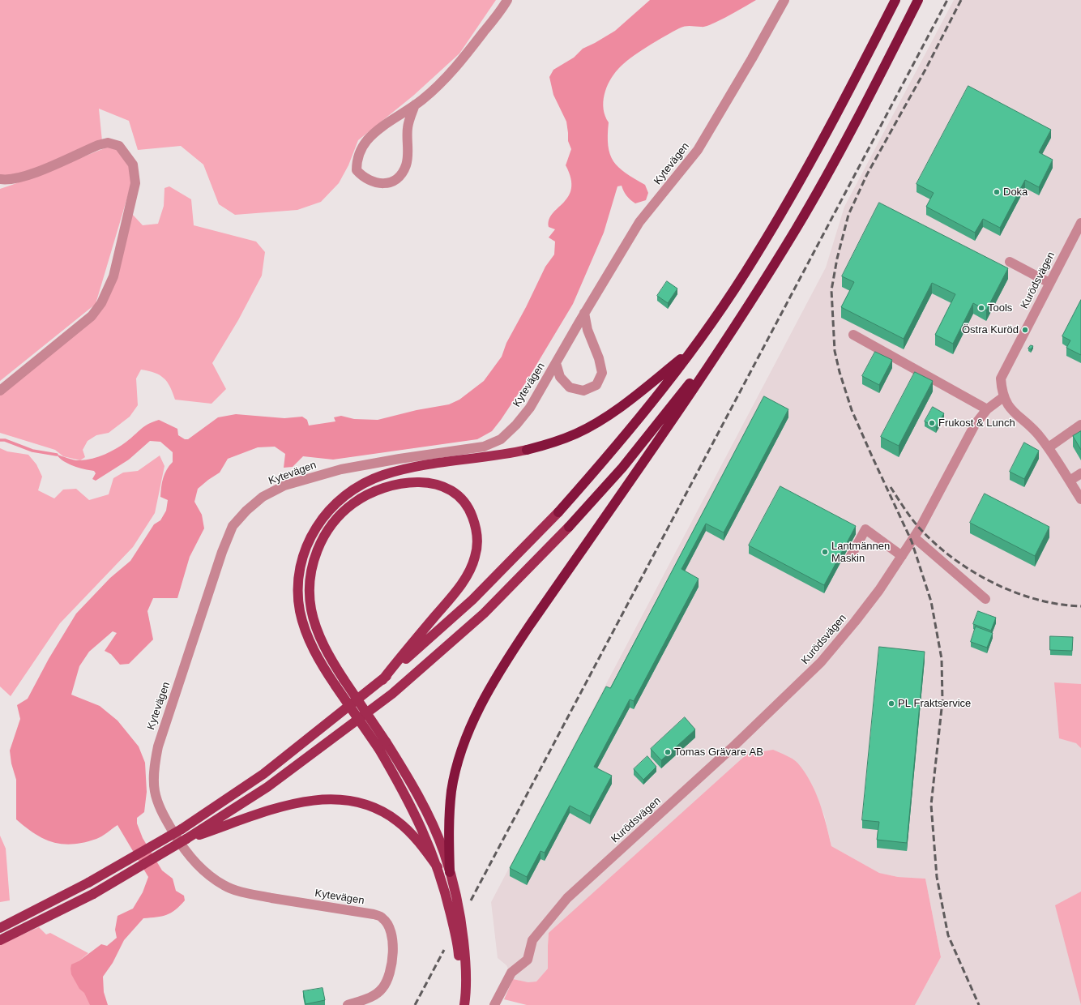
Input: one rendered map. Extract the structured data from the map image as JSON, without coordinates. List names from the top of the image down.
{
  "streets": {
    "street": ["Kytevägen", "Kurödsvägen"]
  },
  "places": [
    "Doka",
    "Tools",
    "Östra Kuröd",
    "Frukost & Lunch",
    "Lantmännen Maskin",
    "PL Fraktservice",
    "Tomas Grävare AB"
  ]
}
